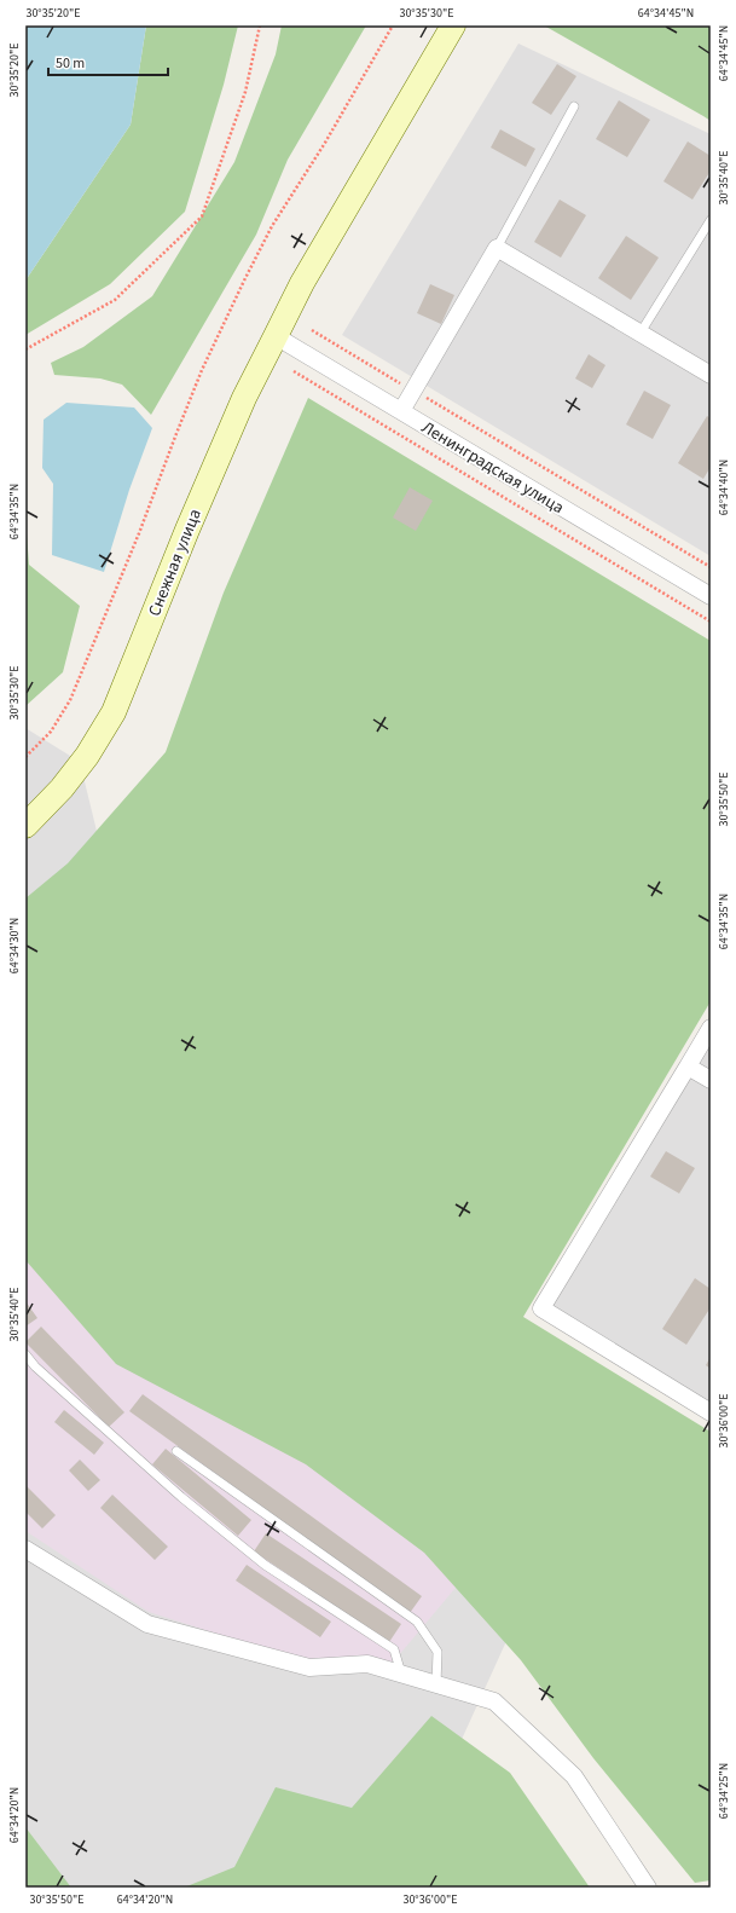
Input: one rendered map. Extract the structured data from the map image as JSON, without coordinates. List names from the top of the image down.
{
  "streets": {
    "street": ["Ленинградская улица", "Снежная улица"]
  },
  "crossings": [
    ["Ленинградская улица", "Снежная улица"]
  ],
  "scale_bar": "50 m",
  "coordinates": [
    "30°35'20\"E",
    "30°35'30\"E",
    "64°34'45\"N",
    "30°35'40\"E",
    "64°34'40\"N",
    "64°34'35\"N",
    "30°35'50\"E",
    "64°34'30\"N",
    "30°36'00\"E",
    "64°34'25\"N",
    "64°34'20\"N"
  ]
}
